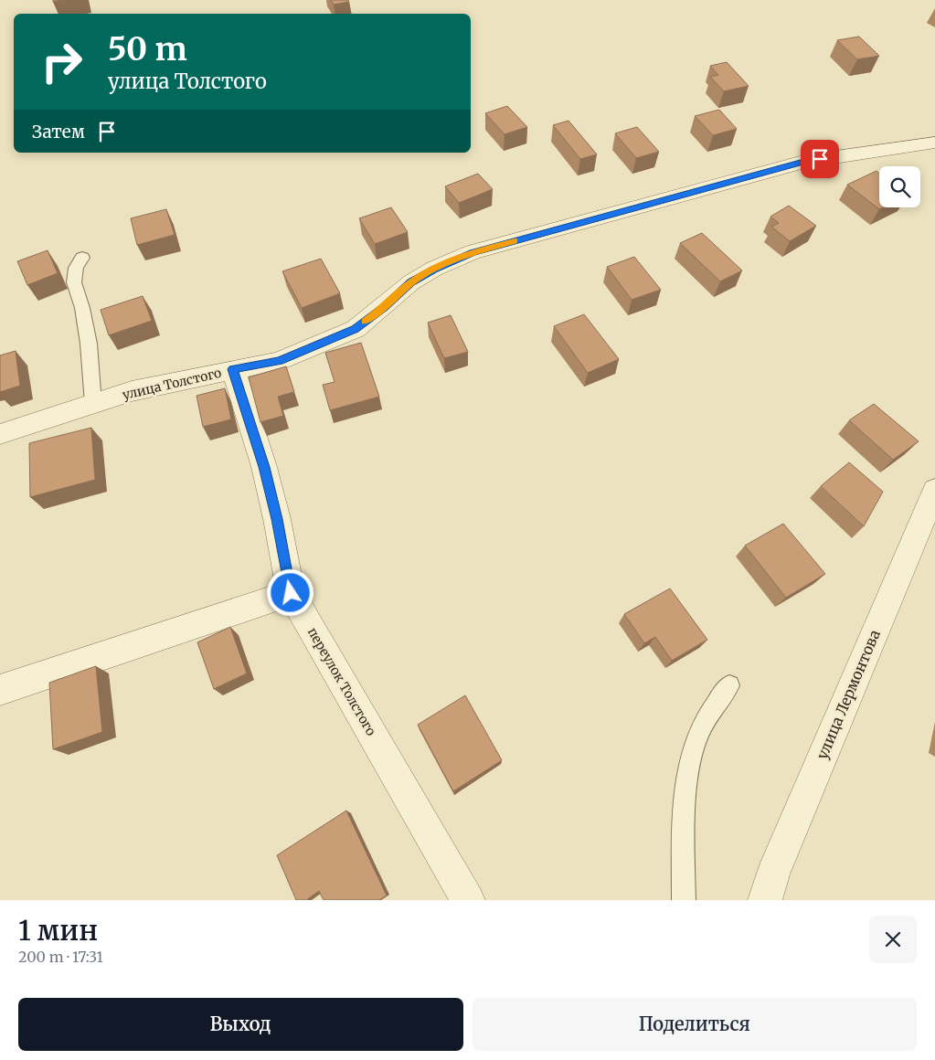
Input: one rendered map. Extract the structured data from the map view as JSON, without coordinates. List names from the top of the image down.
{
  "streets": {
    "street": ["улица Толстого", "переулок Толстого", "улица Лермонтова"]
  },
  "crossings": [
    ["улица Толстого", "переулок Толстого"]
  ],
  "page": {
    "turn": ["50 m", "улица Толстого"],
    "then": "Затем",
    "heading": ["1 мин", "200 m · 17:31"],
    "buttons": ["Выход", "Поделиться"]
  }
}
